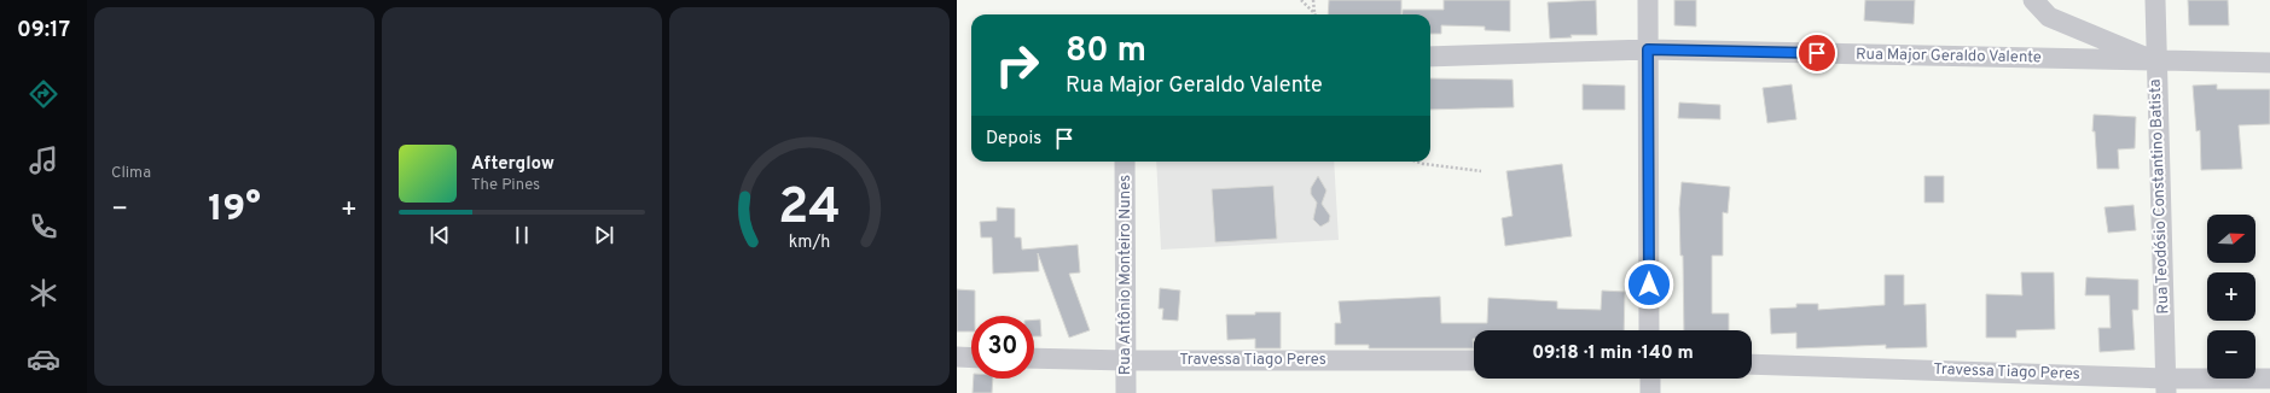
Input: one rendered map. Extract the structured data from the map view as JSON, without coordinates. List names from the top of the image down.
{
  "streets": {
    "street": [
      "Rua Major Geraldo Valente",
      "Rua Teodósio Constantino Batista",
      "Rua Antônio Monteiro Nunes",
      "Travessa Tiago Peres"
    ]
  },
  "crossings": [
    ["Rua Major Geraldo Valente", "Rua Teodósio Constantino Batista"],
    ["Rua Teodósio Constantino Batista", "Travessa Tiago Peres"],
    ["Rua Antônio Monteiro Nunes", "Travessa Tiago Peres"]
  ],
  "north": "right",
  "page": {
    "tabs": "09:17",
    "tile": "Clima",
    "turn": ["80 m", "Rua Major Geraldo Valente"],
    "then": "Depois",
    "song": ["Afterglow", "The Pines"],
    "heat": ["−", "19°", "+"],
    "map_buttons": ["+", "−"],
    "limit": "30",
    "trip": "09:18 · 1 min · 140 m",
    "gauge": ["24", "km/h"]
  }
}
